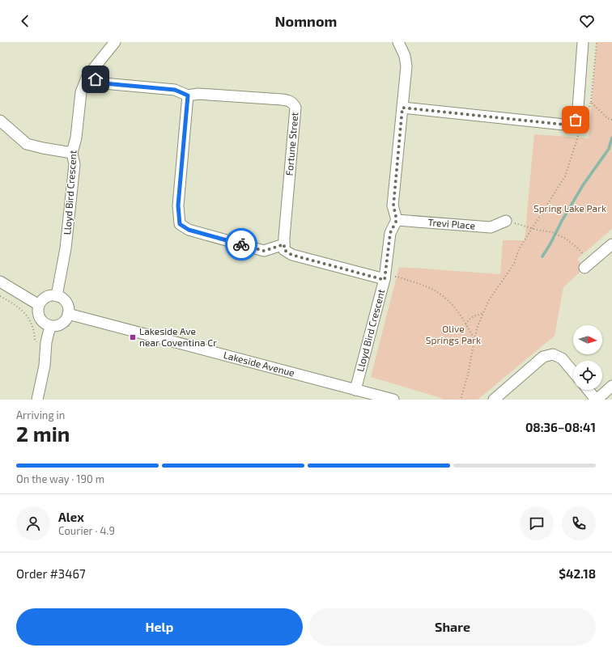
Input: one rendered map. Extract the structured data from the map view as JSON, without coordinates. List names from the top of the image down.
{
  "streets": {
    "street": [
      "Fortune Street",
      "Lloyd Bird Crescent",
      "Trevi Place",
      "Lakeside Avenue"
    ]
  },
  "crossings": [
    ["Fortune Street", "Lloyd Bird Crescent"],
    ["Lloyd Bird Crescent", "Trevi Place"],
    ["Lloyd Bird Crescent", "Lakeside Avenue"]
  ],
  "parks": ["Spring Lake Park", "Olive Springs Park"],
  "places": {
    "transit": ["Lakeside Ave near Coventina Cr"]
  },
  "north": "right",
  "page": {
    "header": "Nomnom",
    "heading": ["2 min", "Arriving in", "08:36–08:41"],
    "panel": [
      "Alex",
      "Courier · 4.9",
      "Order #3467",
      "$42.18"
    ],
    "bar": "On the way · 190 m",
    "buttons": ["Help", "Share"]
  }
}
